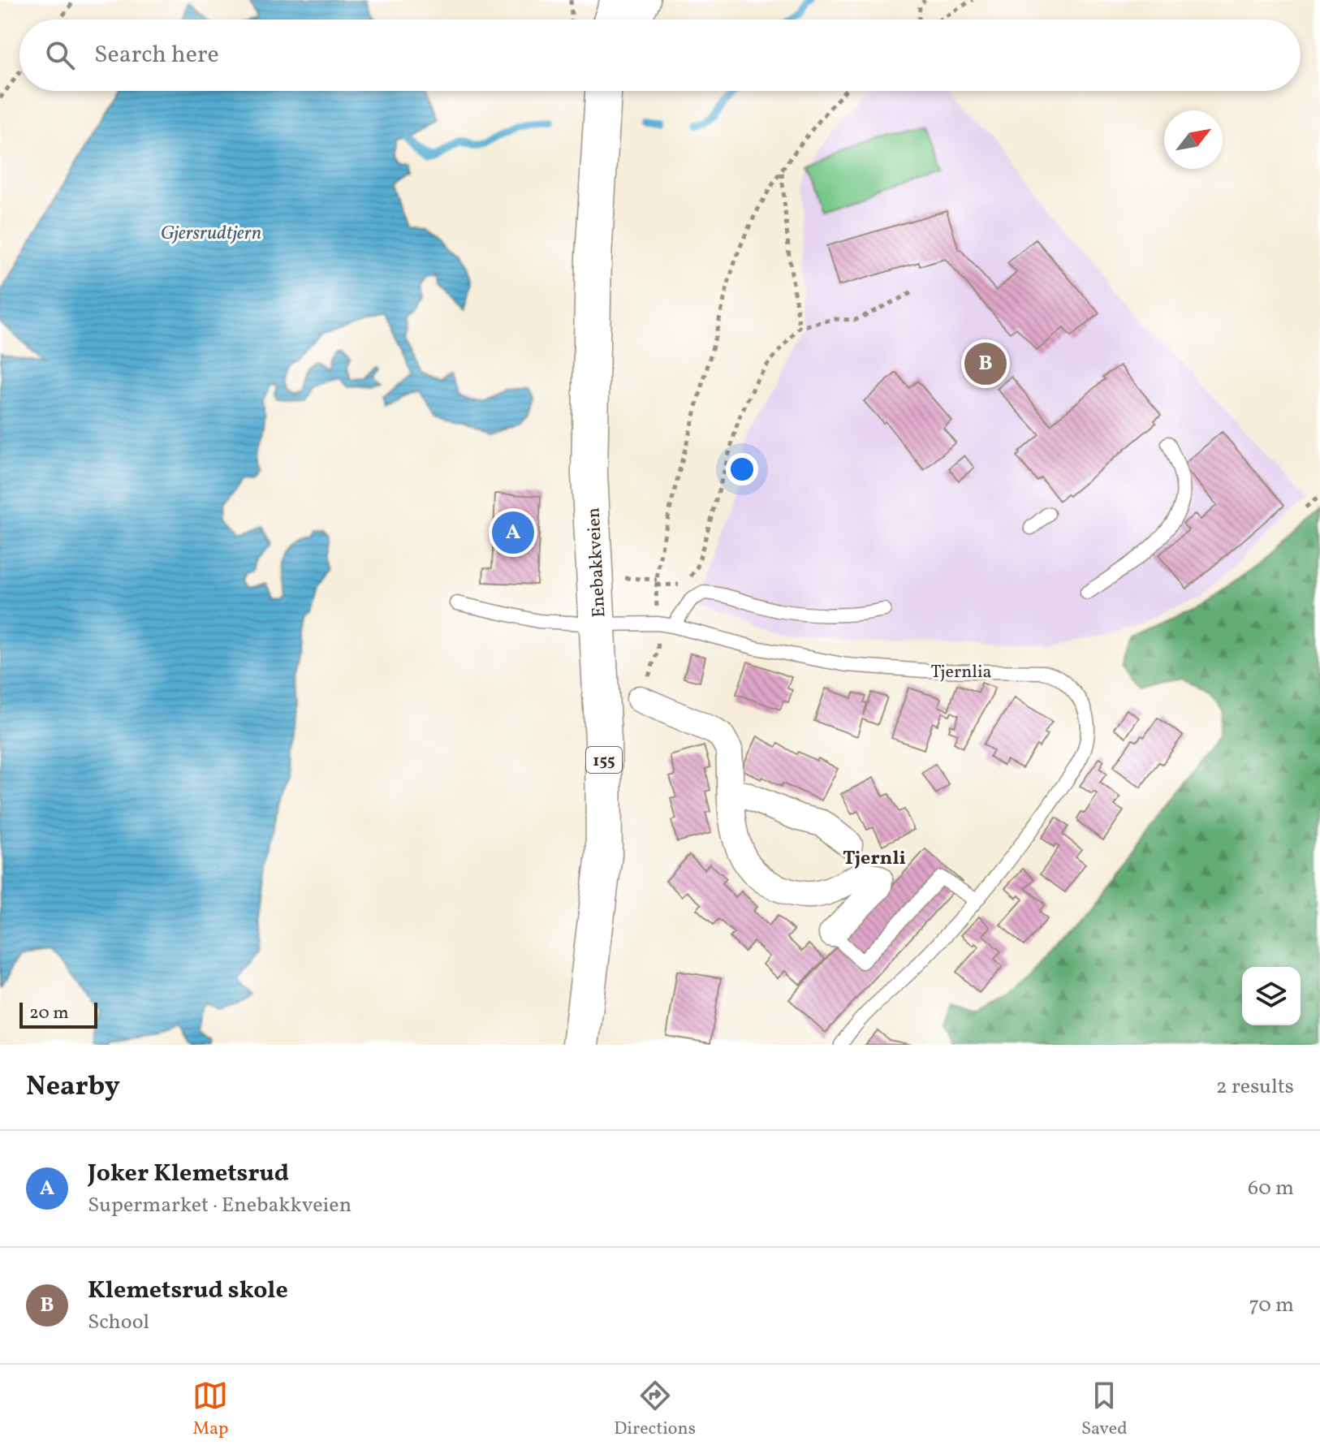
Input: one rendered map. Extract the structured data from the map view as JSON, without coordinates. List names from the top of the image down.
{
  "streets": {
    "main road": ["Enebakkveien", "155"],
    "lane": ["Tjernlia"]
  },
  "crossings": [
    ["Enebakkveien", "Tjernlia"]
  ],
  "districts": ["Tjernli"],
  "water": ["Gjersrudtjern"],
  "scale_bar": "20 m",
  "north": "top right",
  "page": {
    "search": "Search here",
    "pins": ["B", "A"],
    "scale": "20 m",
    "heading": ["Nearby", "2 results"],
    "list": [
      {
        "mark": "A",
        "name": "Joker Klemetsrud",
        "note": "Supermarket · Enebakkveien",
        "value": "60 m"
      },
      {
        "mark": "B",
        "name": "Klemetsrud skole",
        "note": "School",
        "value": "70 m"
      }
    ],
    "nav": ["Map", "Directions", "Saved"]
  }
}
